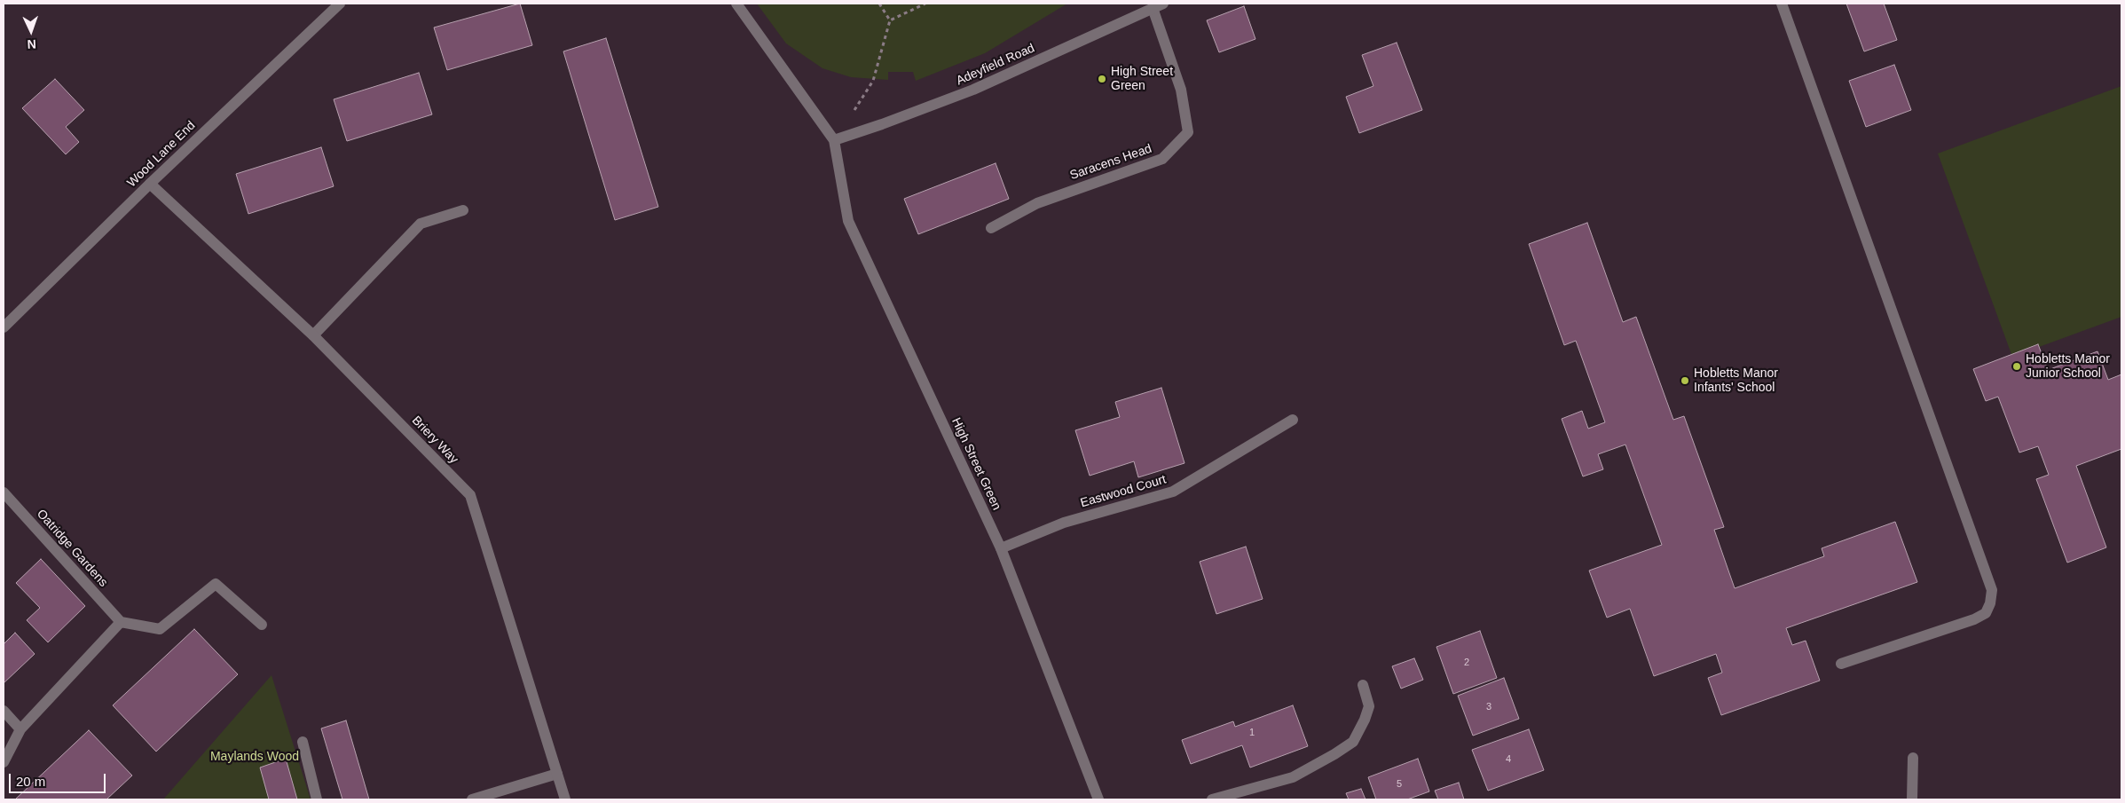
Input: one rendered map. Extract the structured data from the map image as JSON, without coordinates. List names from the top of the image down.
{
  "streets": {
    "street": [
      "Adeyfield Road",
      "Wood Lane End",
      "Saracens Head",
      "Briery Way",
      "High Street Green",
      "Eastwood Court",
      "Oatridge Gardens"
    ]
  },
  "crossings": [
    ["Adeyfield Road", "Saracens Head"],
    ["Adeyfield Road", "High Street Green"],
    ["Wood Lane End", "Briery Way"],
    ["High Street Green", "Eastwood Court"]
  ],
  "parks": ["Maylands Wood"],
  "places": ["High Street Green", "Hobletts Manor Junior School", "Hobletts Manor Infants' School"],
  "house_numbers": [
    "2",
    "3",
    "1",
    "4",
    "5"
  ],
  "scale_bar": "20 m",
  "north": "bottom"
}
